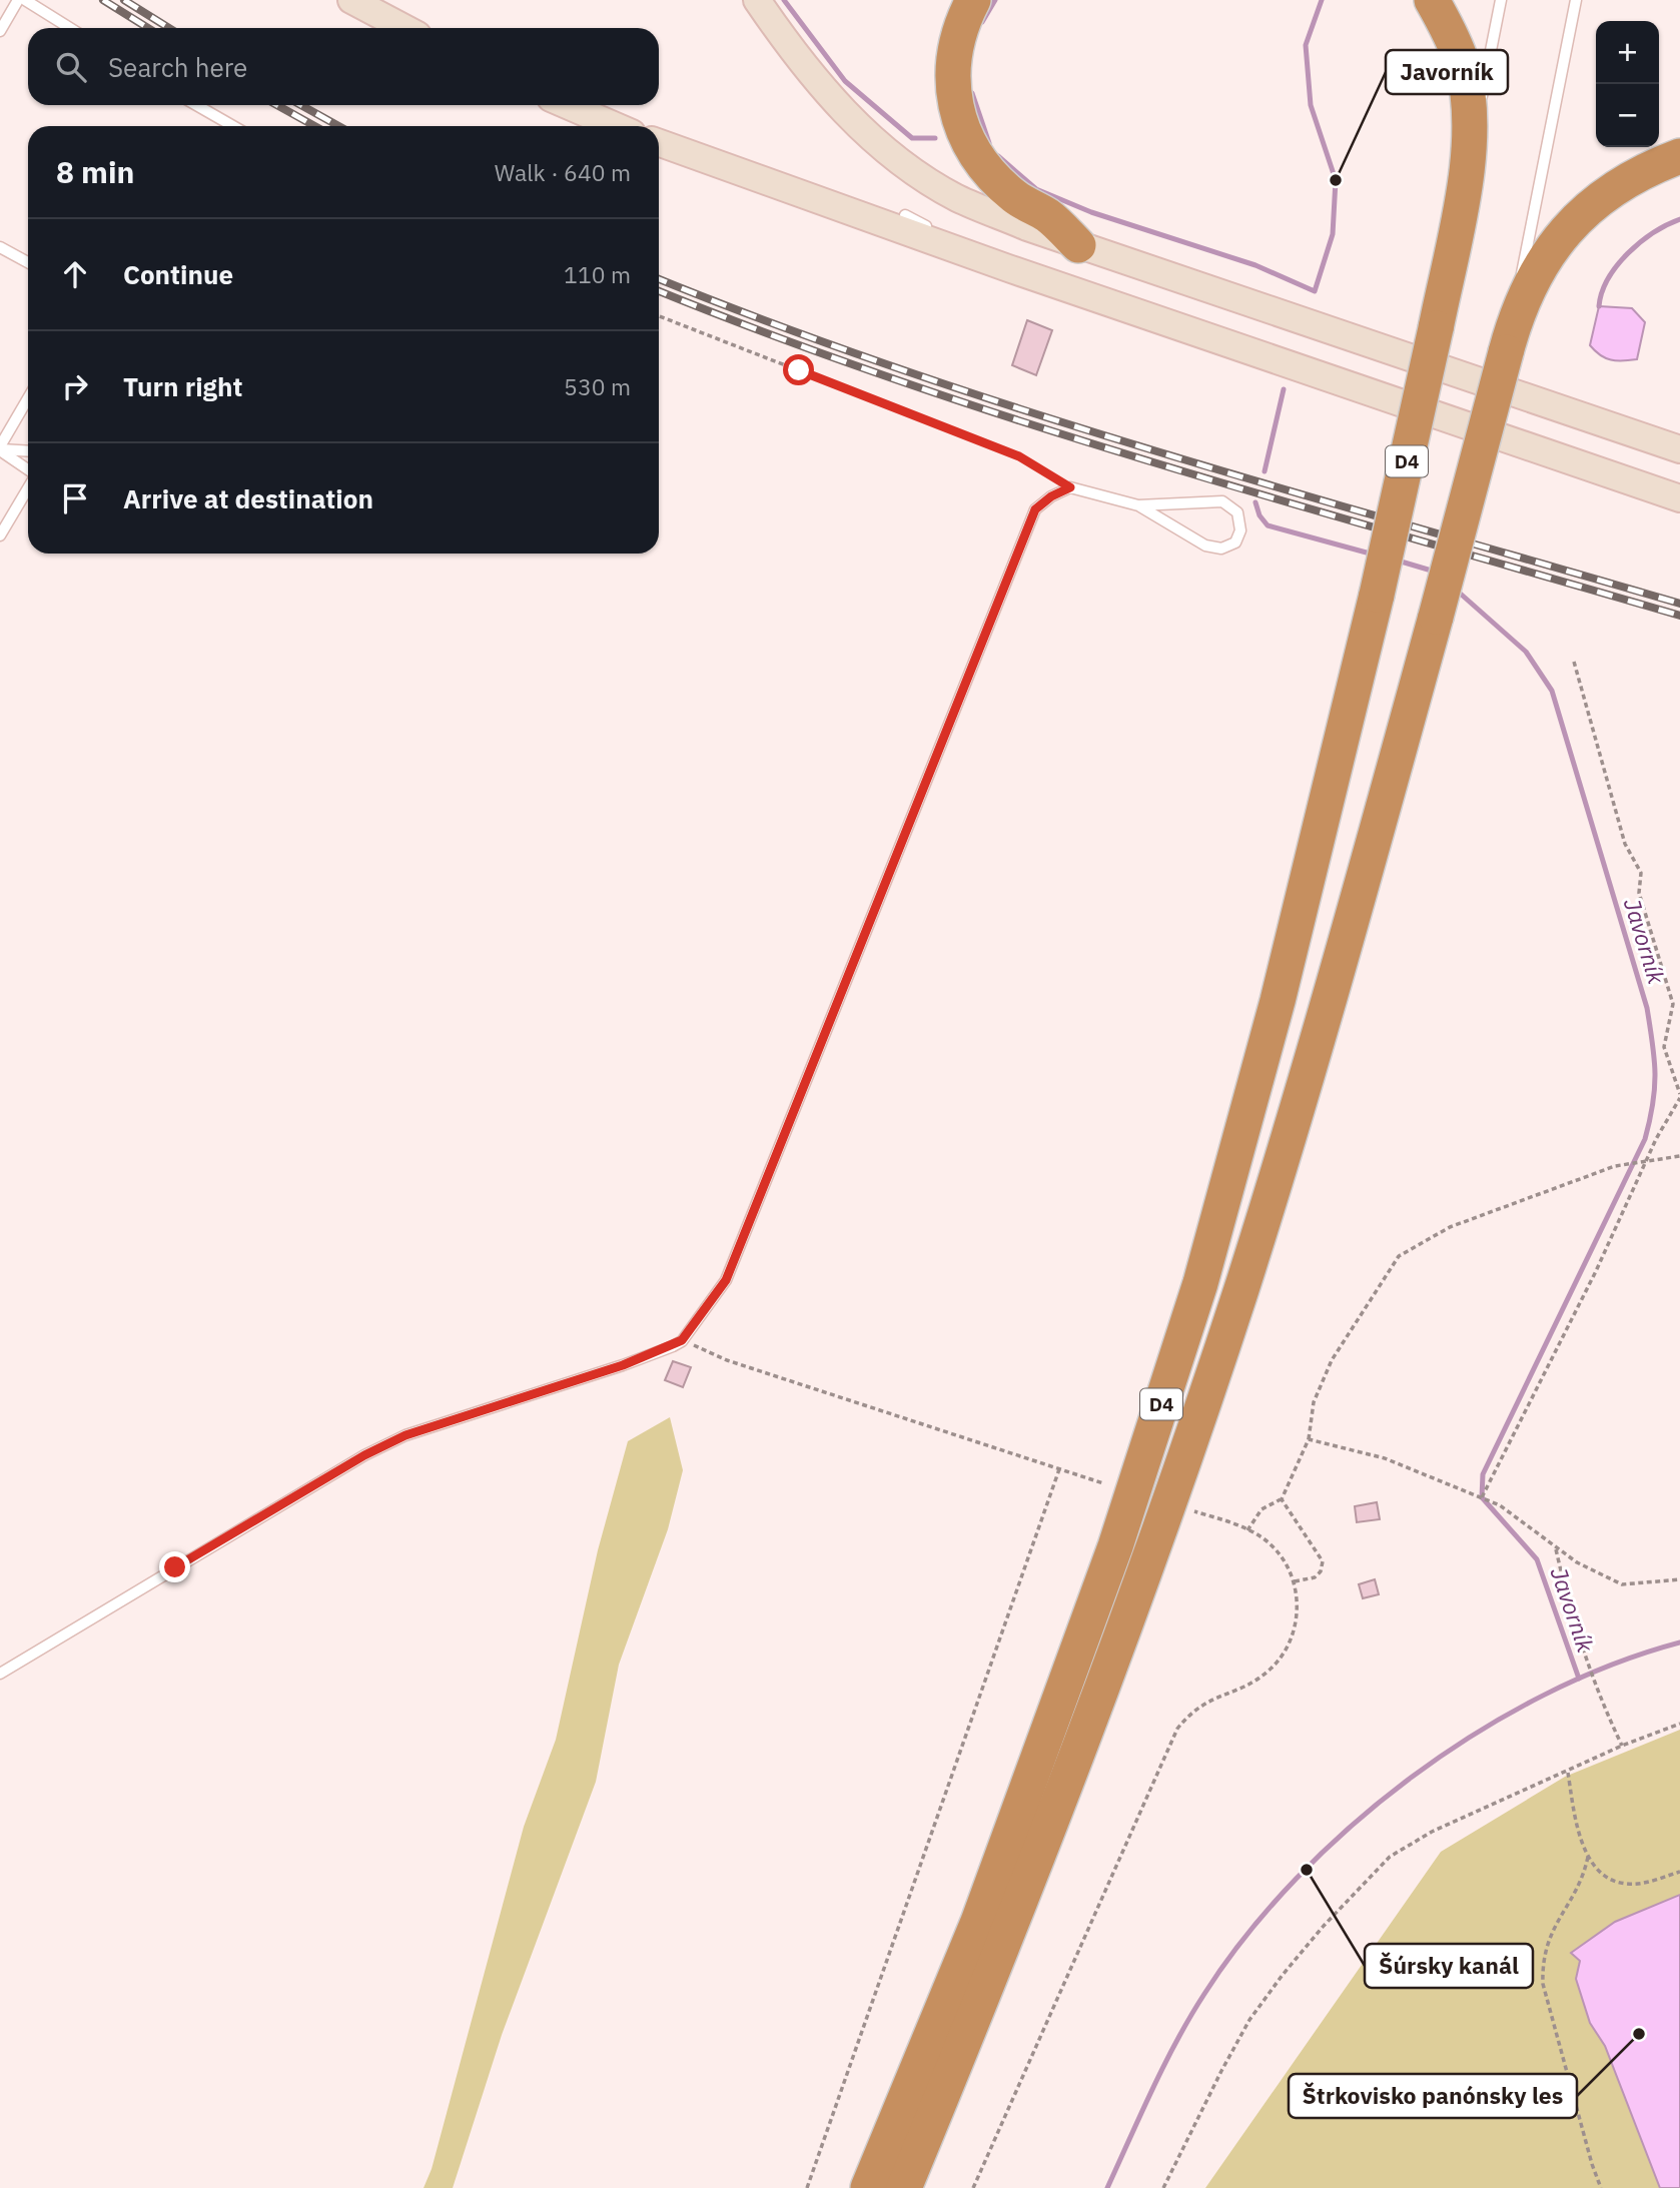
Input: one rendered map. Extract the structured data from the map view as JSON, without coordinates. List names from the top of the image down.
{
  "streets": {
    "highway": ["D4"]
  },
  "water": ["Javorník"],
  "places": ["Javorník", "Šúrsky kanál", "Štrkovisko panónsky les"],
  "page": {
    "map_buttons": ["+", "−"],
    "search": "Search here",
    "heading": ["8 min", "Walk · 640 m"],
    "list": [
      ["Continue", "110 m"],
      ["Turn right", "530 m"],
      "Arrive at destination"
    ]
  }
}
